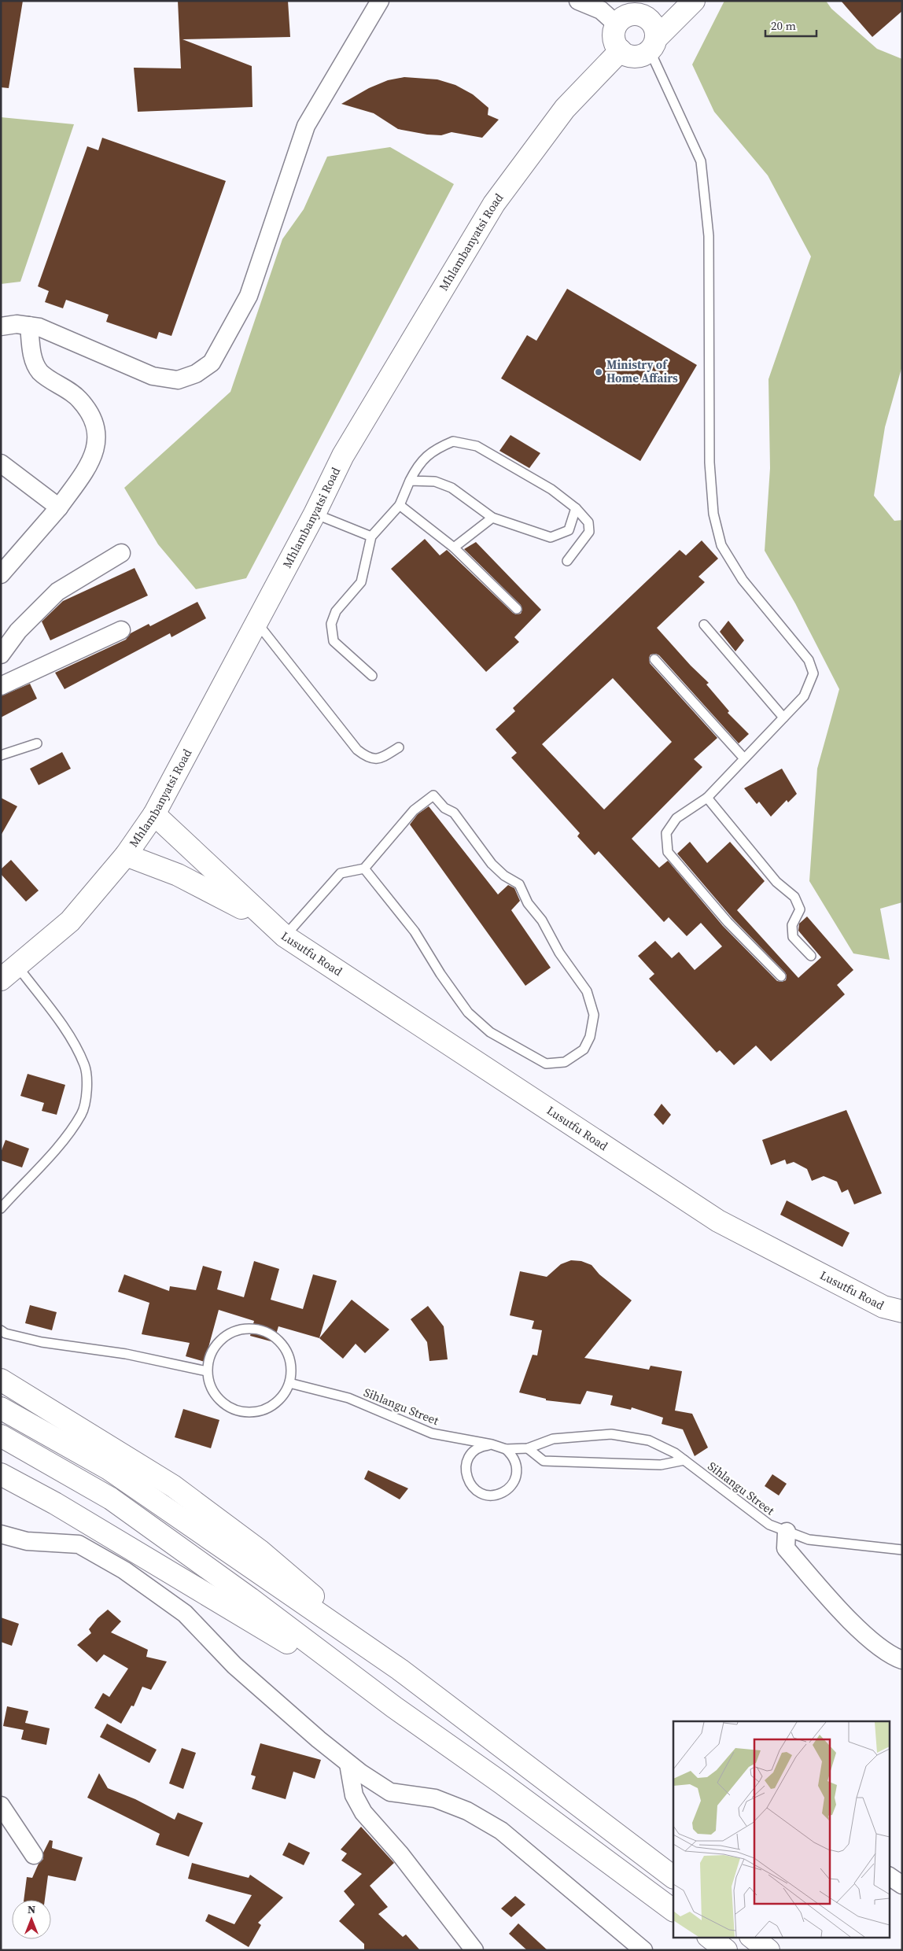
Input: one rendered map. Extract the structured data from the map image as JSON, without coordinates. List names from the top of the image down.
{
  "streets": {
    "main road": ["Mhlambanyatsi Road", "Lusutfu Road"],
    "lane": ["Sihlangu Street"]
  },
  "crossings": [
    ["Mhlambanyatsi Road", "Lusutfu Road"]
  ],
  "places": ["Ministry of Home Affairs"],
  "scale_bar": "20 m",
  "north": "top"
}
